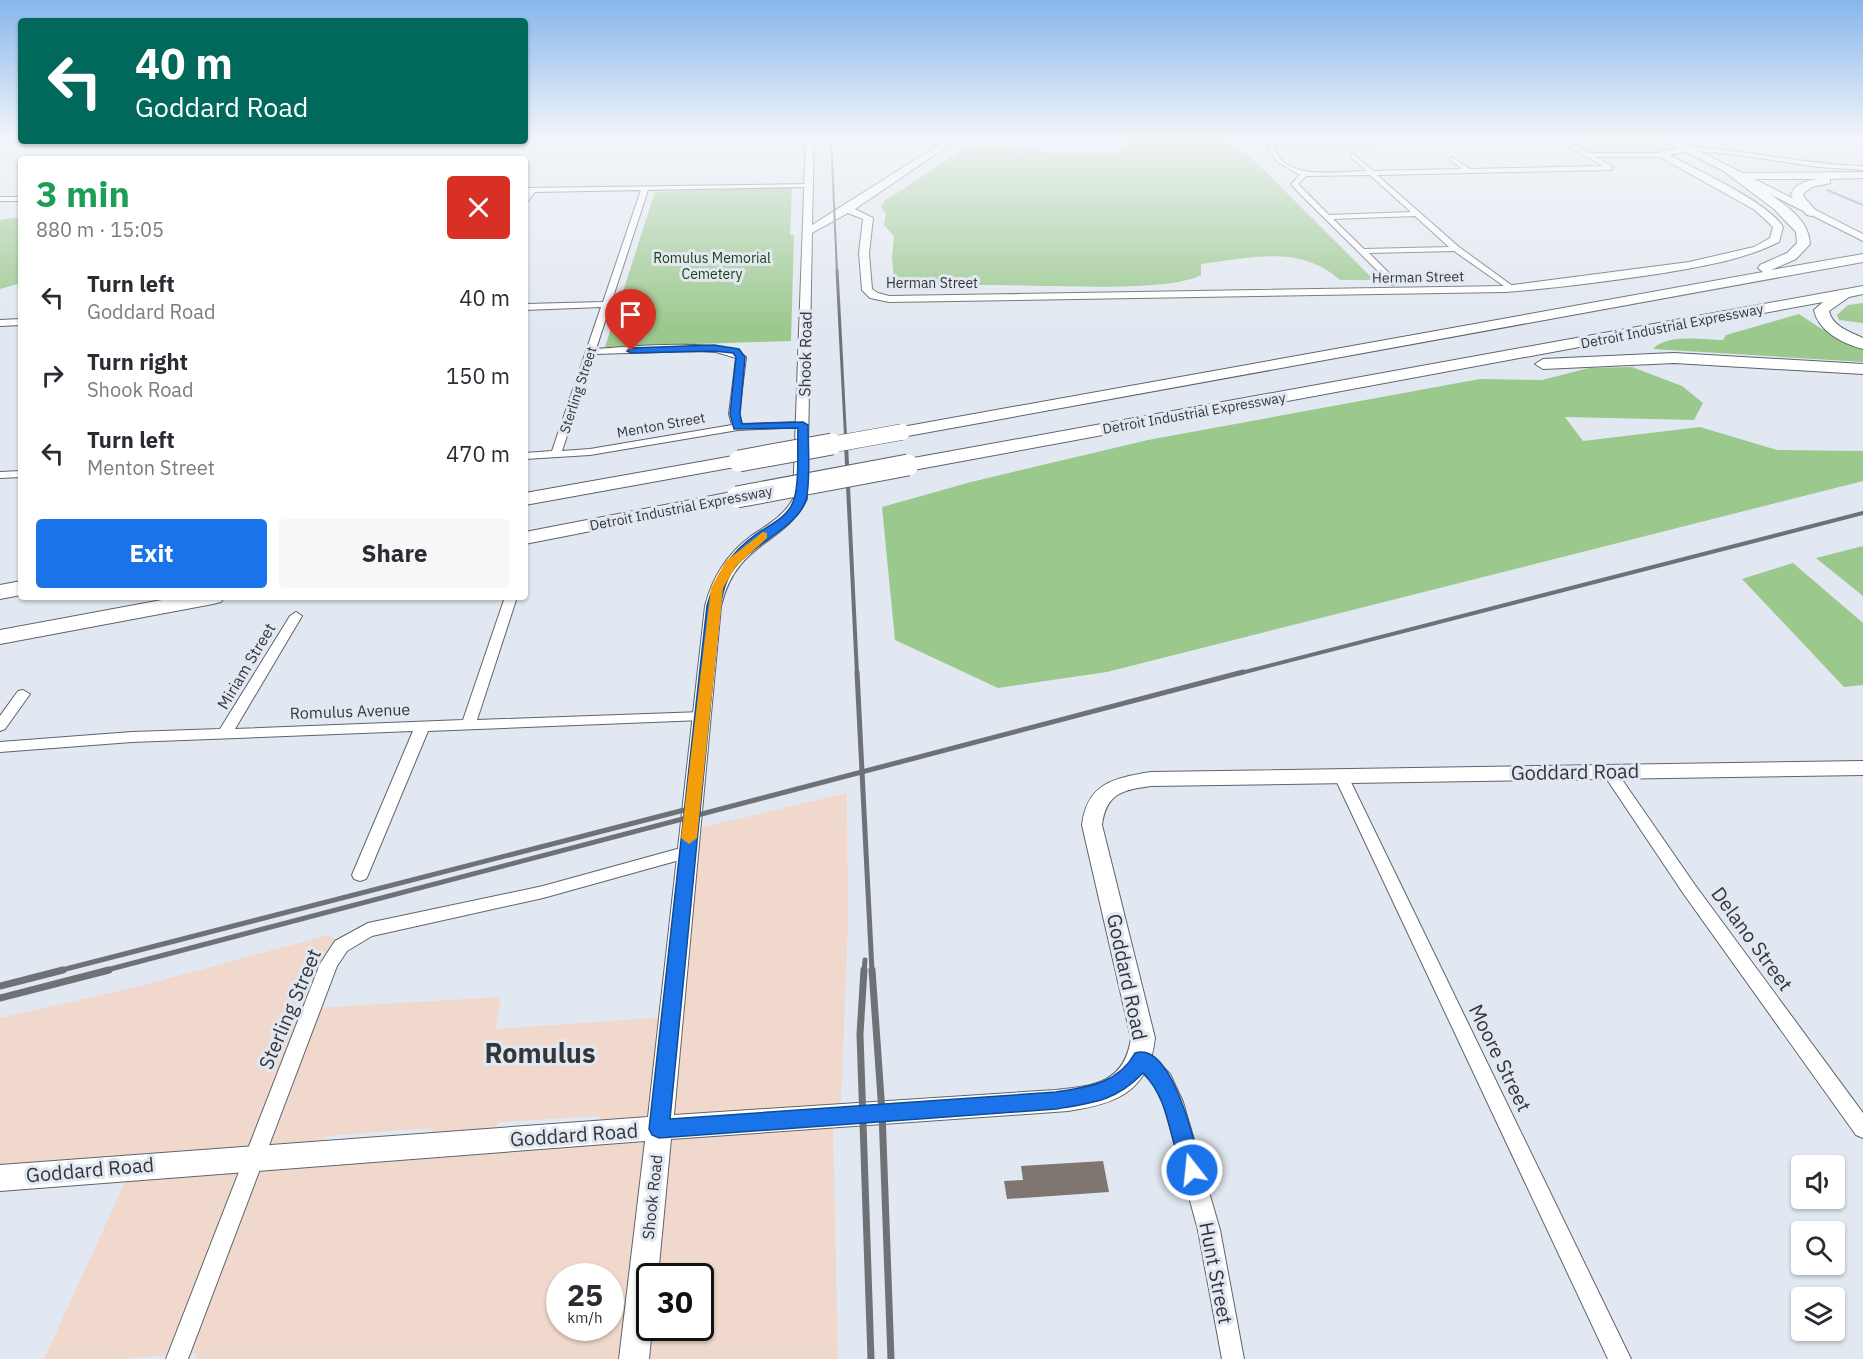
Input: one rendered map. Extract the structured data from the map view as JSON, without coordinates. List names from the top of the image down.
{
  "streets": {
    "highway": ["Detroit Industrial Expressway"],
    "street": [
      "Herman Street",
      "Shook Road",
      "Sterling Street",
      "Menton Street",
      "Miriam Street",
      "Romulus Avenue",
      "Goddard Road",
      "Delano Street",
      "Moore Street",
      "Hunt Street"
    ]
  },
  "crossings": [
    ["Shook Road", "Sterling Street"],
    ["Shook Road", "Menton Street"],
    ["Shook Road", "Romulus Avenue"],
    ["Shook Road", "Goddard Road"],
    ["Sterling Street", "Menton Street"],
    ["Sterling Street", "Goddard Road"],
    ["Miriam Street", "Romulus Avenue"],
    ["Goddard Road", "Delano Street"],
    ["Goddard Road", "Moore Street"],
    ["Goddard Road", "Hunt Street"]
  ],
  "districts": ["Romulus"],
  "parks": ["Romulus Memorial Cemetery"],
  "page": {
    "turn": ["40 m", "Goddard Road"],
    "heading": ["3 min", "880 m · 15:05"],
    "list": [
      {
        "name": "Turn left",
        "note": "Goddard Road",
        "value": "40 m"
      },
      {
        "name": "Turn right",
        "note": "Shook Road",
        "value": "150 m"
      },
      {
        "name": "Turn left",
        "note": "Menton Street",
        "value": "470 m"
      }
    ],
    "buttons": ["Exit", "Share"],
    "speed": "25 km/h",
    "limit": "30"
  }
}
